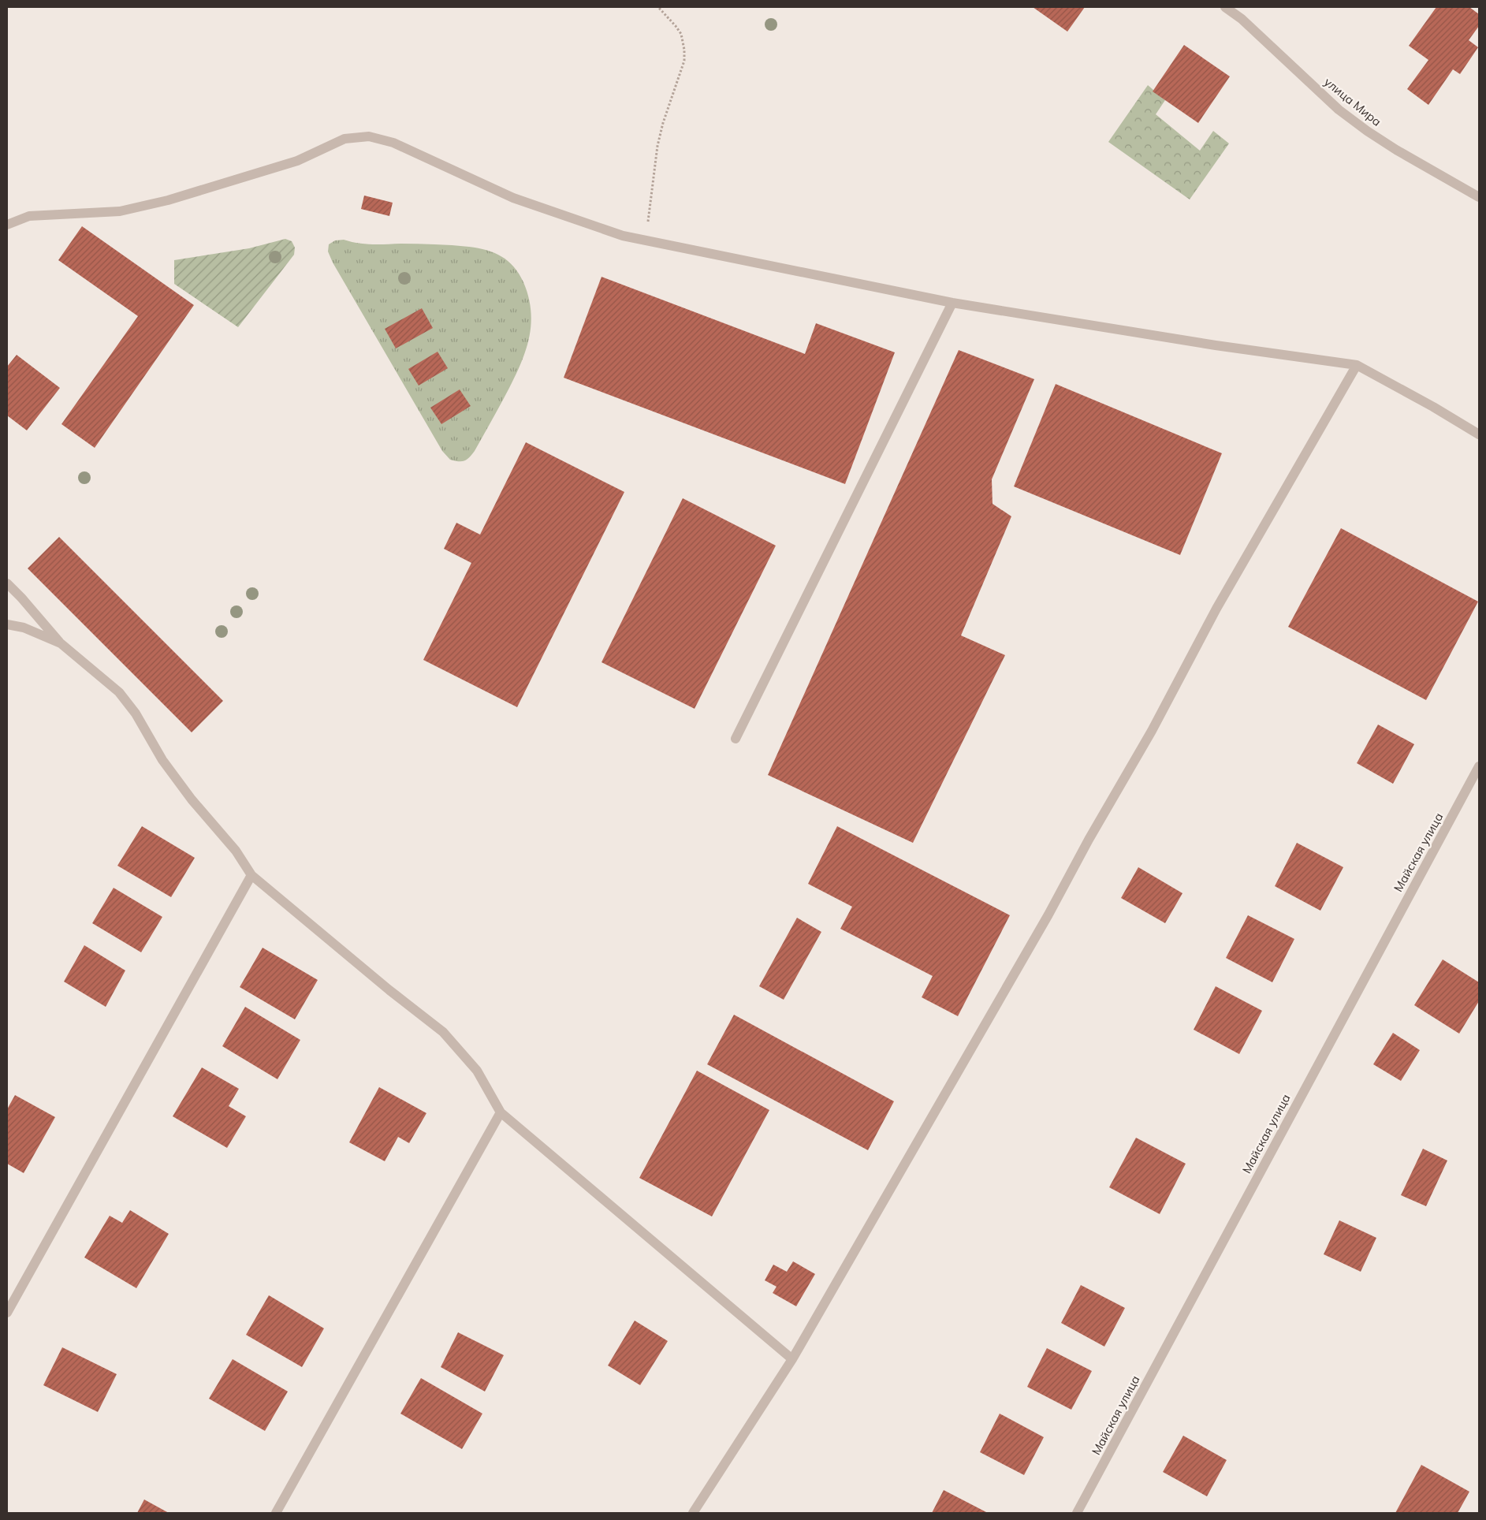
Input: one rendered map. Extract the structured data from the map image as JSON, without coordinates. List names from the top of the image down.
{
  "streets": {
    "street": ["улица Мира", "Майская улица"]
  }
}
